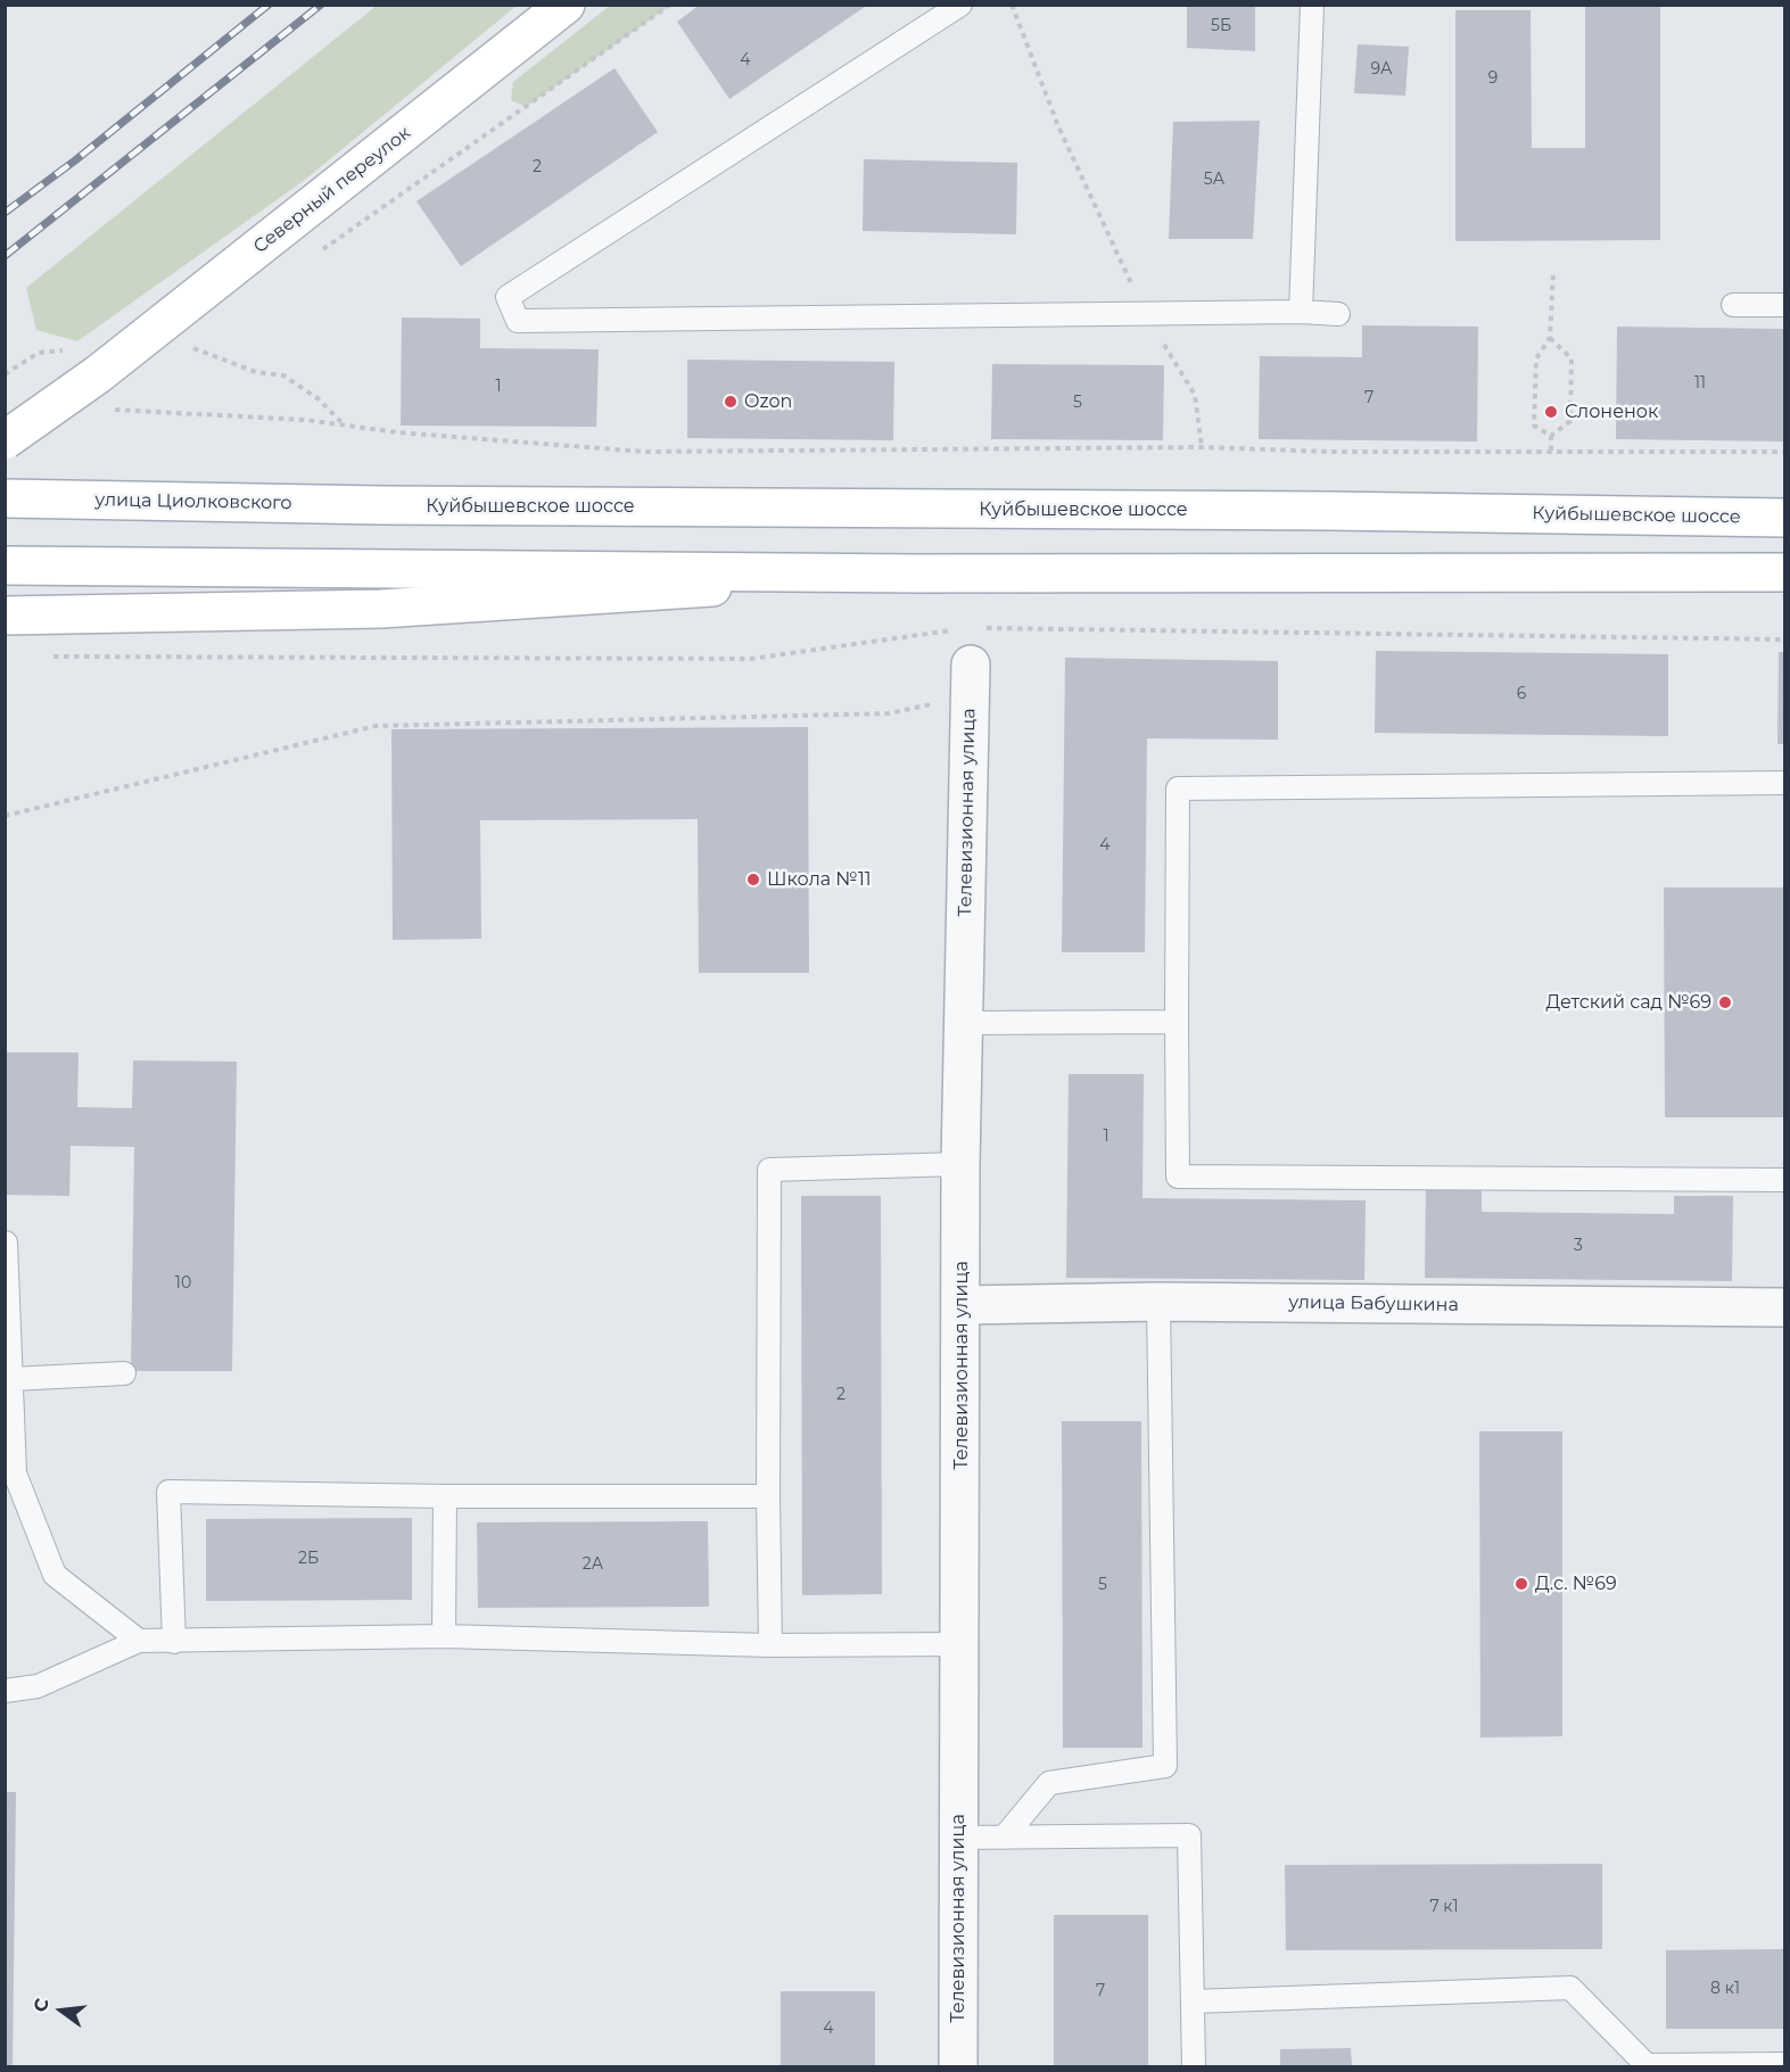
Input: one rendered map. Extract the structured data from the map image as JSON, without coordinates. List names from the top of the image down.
{
  "streets": {
    "main road": ["Северный переулок", "улица Циолковского", "Куйбышевское шоссе"],
    "street": ["Телевизионная улица", "улица Бабушкина"]
  },
  "crossings": [
    ["улица Циолковского", "Куйбышевское шоссе"],
    ["Телевизионная улица", "улица Бабушкина"]
  ],
  "places": [
    "Ozon",
    "Слоненок",
    "Школа №11",
    "Детский сад №69",
    "Д.с. №69"
  ],
  "house_numbers": [
    "5Б",
    "4",
    "9А",
    "9",
    "2",
    "5А",
    "11",
    "1",
    "7",
    "5",
    "6",
    "4",
    "1",
    "3",
    "10",
    "2",
    "2Б",
    "2А",
    "5",
    "7 к1",
    "8 к1",
    "7",
    "4"
  ],
  "north": "left"
}
